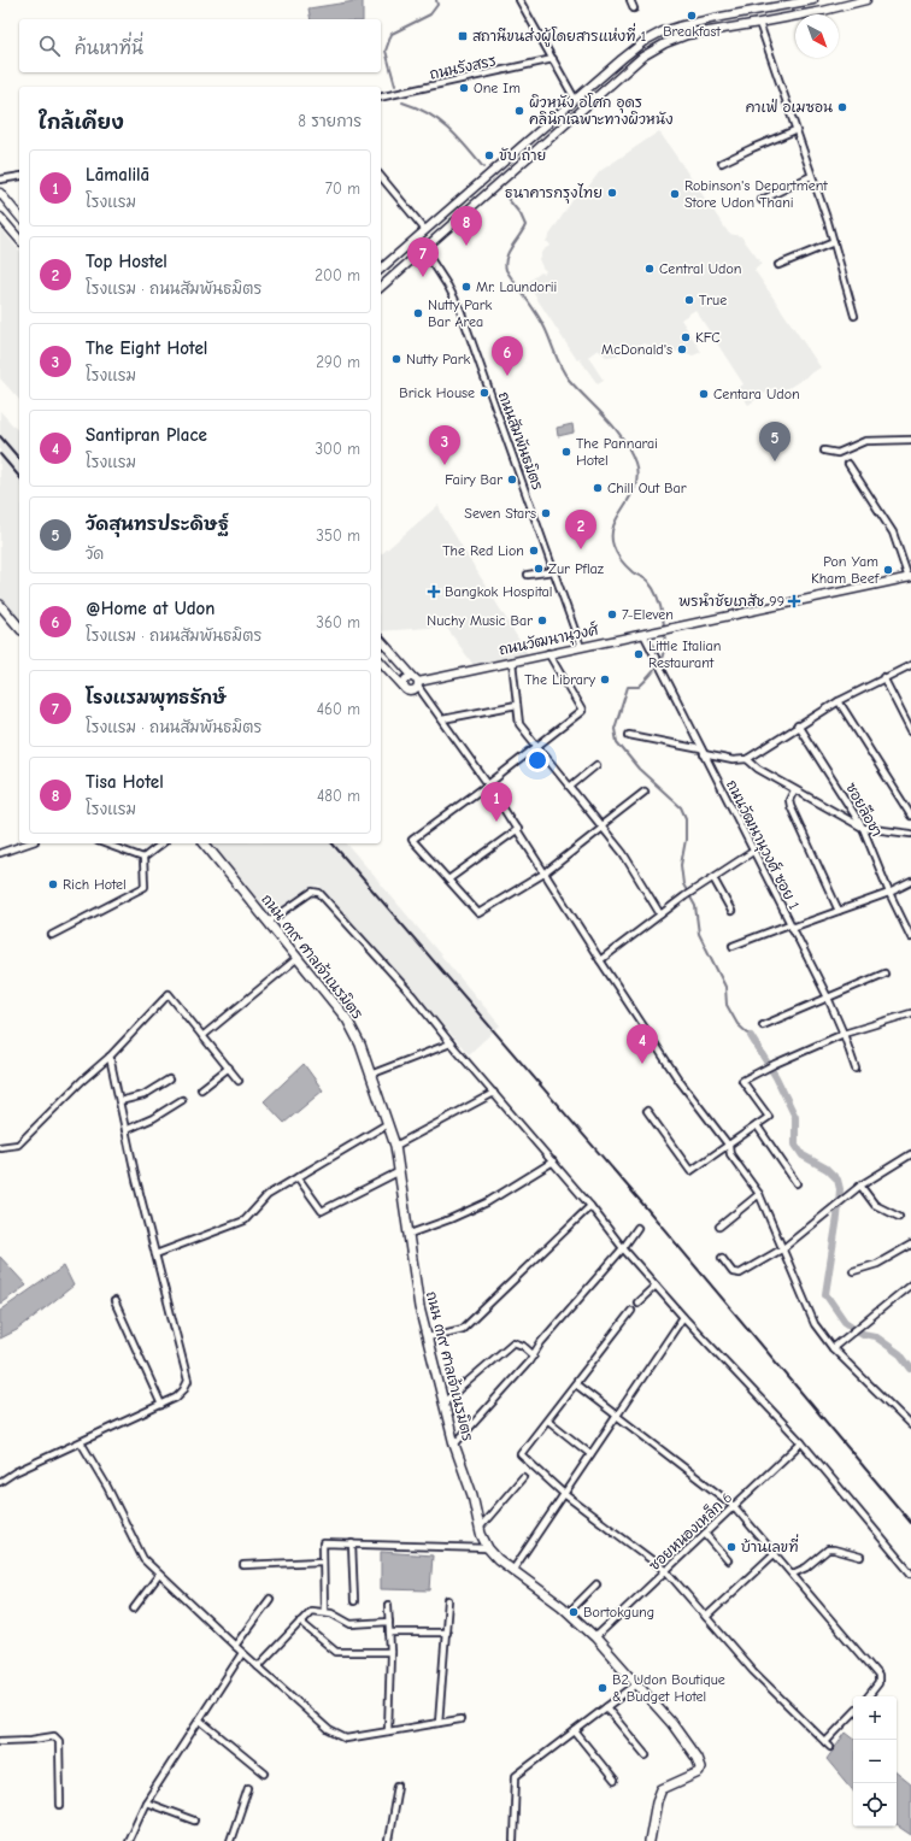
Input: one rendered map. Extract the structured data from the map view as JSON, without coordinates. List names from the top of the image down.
{
  "streets": {
    "main road": ["ถนน ๓๙ ศาลเจ้าเนรมิตร"],
    "street": [
      "ถนนรังสรร",
      "ถนนสัมพันธมิตร",
      "ถนนวัฒนานุวงศ์",
      "ซอยลือชา",
      "ถนนวัฒนานุวงศ์ ซอย 1",
      "ซอยหนองเหล็ก 6"
    ]
  },
  "crossings": [
    ["ถนนสัมพันธมิตร", "ถนนวัฒนานุวงศ์"],
    ["ถนนวัฒนานุวงศ์", "ถนนวัฒนานุวงศ์ ซอย 1"],
    ["ถนน ๓๙ ศาลเจ้าเนรมิตร", "ซอยหนองเหล็ก 6"]
  ],
  "places": {
    "other": [
      "Breakfast",
      "One Im",
      "คาเฟ่ อเมซอน",
      "ผิวหนัง อโศก อุดร คลินิกเฉพาะทางผิวหนัง",
      "ขับ ถ่าย",
      "ธนาคารกรุงไทย",
      "Robinson's Department Store Udon Thani",
      "Central Udon",
      "Mr. Laundorii",
      "True",
      "Nutty Park Bar Area",
      "KFC",
      "McDonald's",
      "Nutty Park",
      "Brick House",
      "Centara Udon",
      "The Pannarai Hotel",
      "Fairy Bar",
      "Chill Out Bar",
      "Seven Stars",
      "The Red Lion",
      "Zur Pflaz",
      "Pon Yam Kham Beef",
      "7-Eleven",
      "Nuchy Music Bar",
      "Little Italian Restaurant",
      "The Library",
      "Rich Hotel",
      "บ้านเลขที่",
      "Bortokgung",
      "B2 Udon Boutique & Budget Hotel"
    ],
    "transit": ["สถานีขนส่งผู้โดยสารแห่งที่ 1"],
    "health": ["Bangkok Hospital", "พรนำชัยเภสัช 99"]
  },
  "north": "bottom right",
  "page": {
    "search": "ค้นหาที่นี่",
    "heading": ["ใกล้เคียง", "8 รายการ"],
    "list": [
      {
        "mark": "1",
        "name": "Lāmalilā",
        "note": "โรงแรม",
        "value": "70 m"
      },
      {
        "mark": "2",
        "name": "Top Hostel",
        "note": "โรงแรม · ถนนสัมพันธมิตร",
        "value": "200 m"
      },
      {
        "mark": "3",
        "name": "The Eight Hotel",
        "note": "โรงแรม",
        "value": "290 m"
      },
      {
        "mark": "4",
        "name": "Santipran Place",
        "note": "โรงแรม",
        "value": "300 m"
      },
      {
        "mark": "5",
        "name": "วัดสุนทรประดิษฐ์",
        "note": "วัด",
        "value": "350 m"
      },
      {
        "mark": "6",
        "name": "@Home at Udon",
        "note": "โรงแรม · ถนนสัมพันธมิตร",
        "value": "360 m"
      },
      {
        "mark": "7",
        "name": "โรงเเรมพุทธรักษ์",
        "note": "โรงแรม · ถนนสัมพันธมิตร",
        "value": "460 m"
      },
      {
        "mark": "8",
        "name": "Tisa Hotel",
        "note": "โรงแรม",
        "value": "480 m"
      }
    ],
    "pins": [
      "8",
      "7",
      "6",
      "5",
      "3",
      "2",
      "1",
      "4"
    ],
    "map_buttons": ["+", "−"]
  }
}
